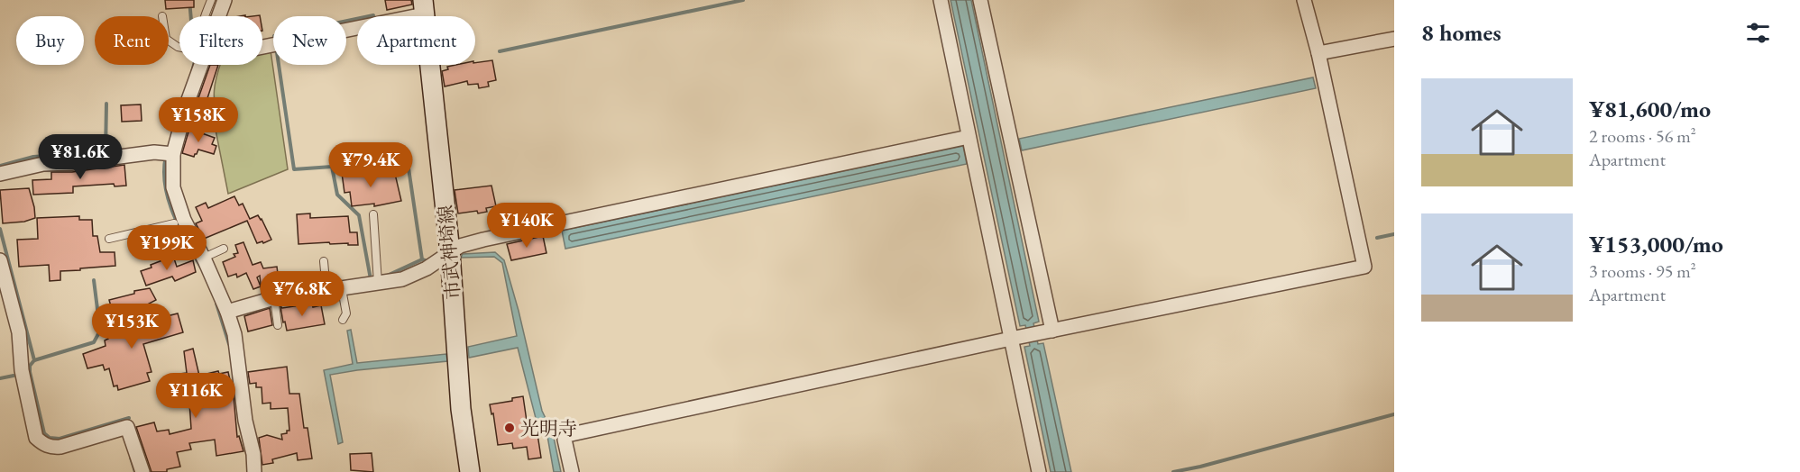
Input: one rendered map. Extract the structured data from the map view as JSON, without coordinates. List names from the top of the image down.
{
  "streets": {
    "main road": ["市武神埼線"]
  },
  "places": ["光明寺"],
  "page": {
    "heading": "8 homes",
    "chip": [
      "Buy",
      "Rent",
      "Filters",
      "New",
      "Apartment"
    ],
    "list": [
      {
        "name": "¥81,600/mo",
        "note": "2 rooms · 56 m² · Apartment"
      },
      {
        "name": "¥153,000/mo",
        "note": "3 rooms · 95 m² · Apartment"
      }
    ],
    "price": [
      "¥158K",
      "¥81.6K",
      "¥79.4K",
      "¥140K",
      "¥199K",
      "¥76.8K",
      "¥153K",
      "¥116K"
    ]
  }
}
